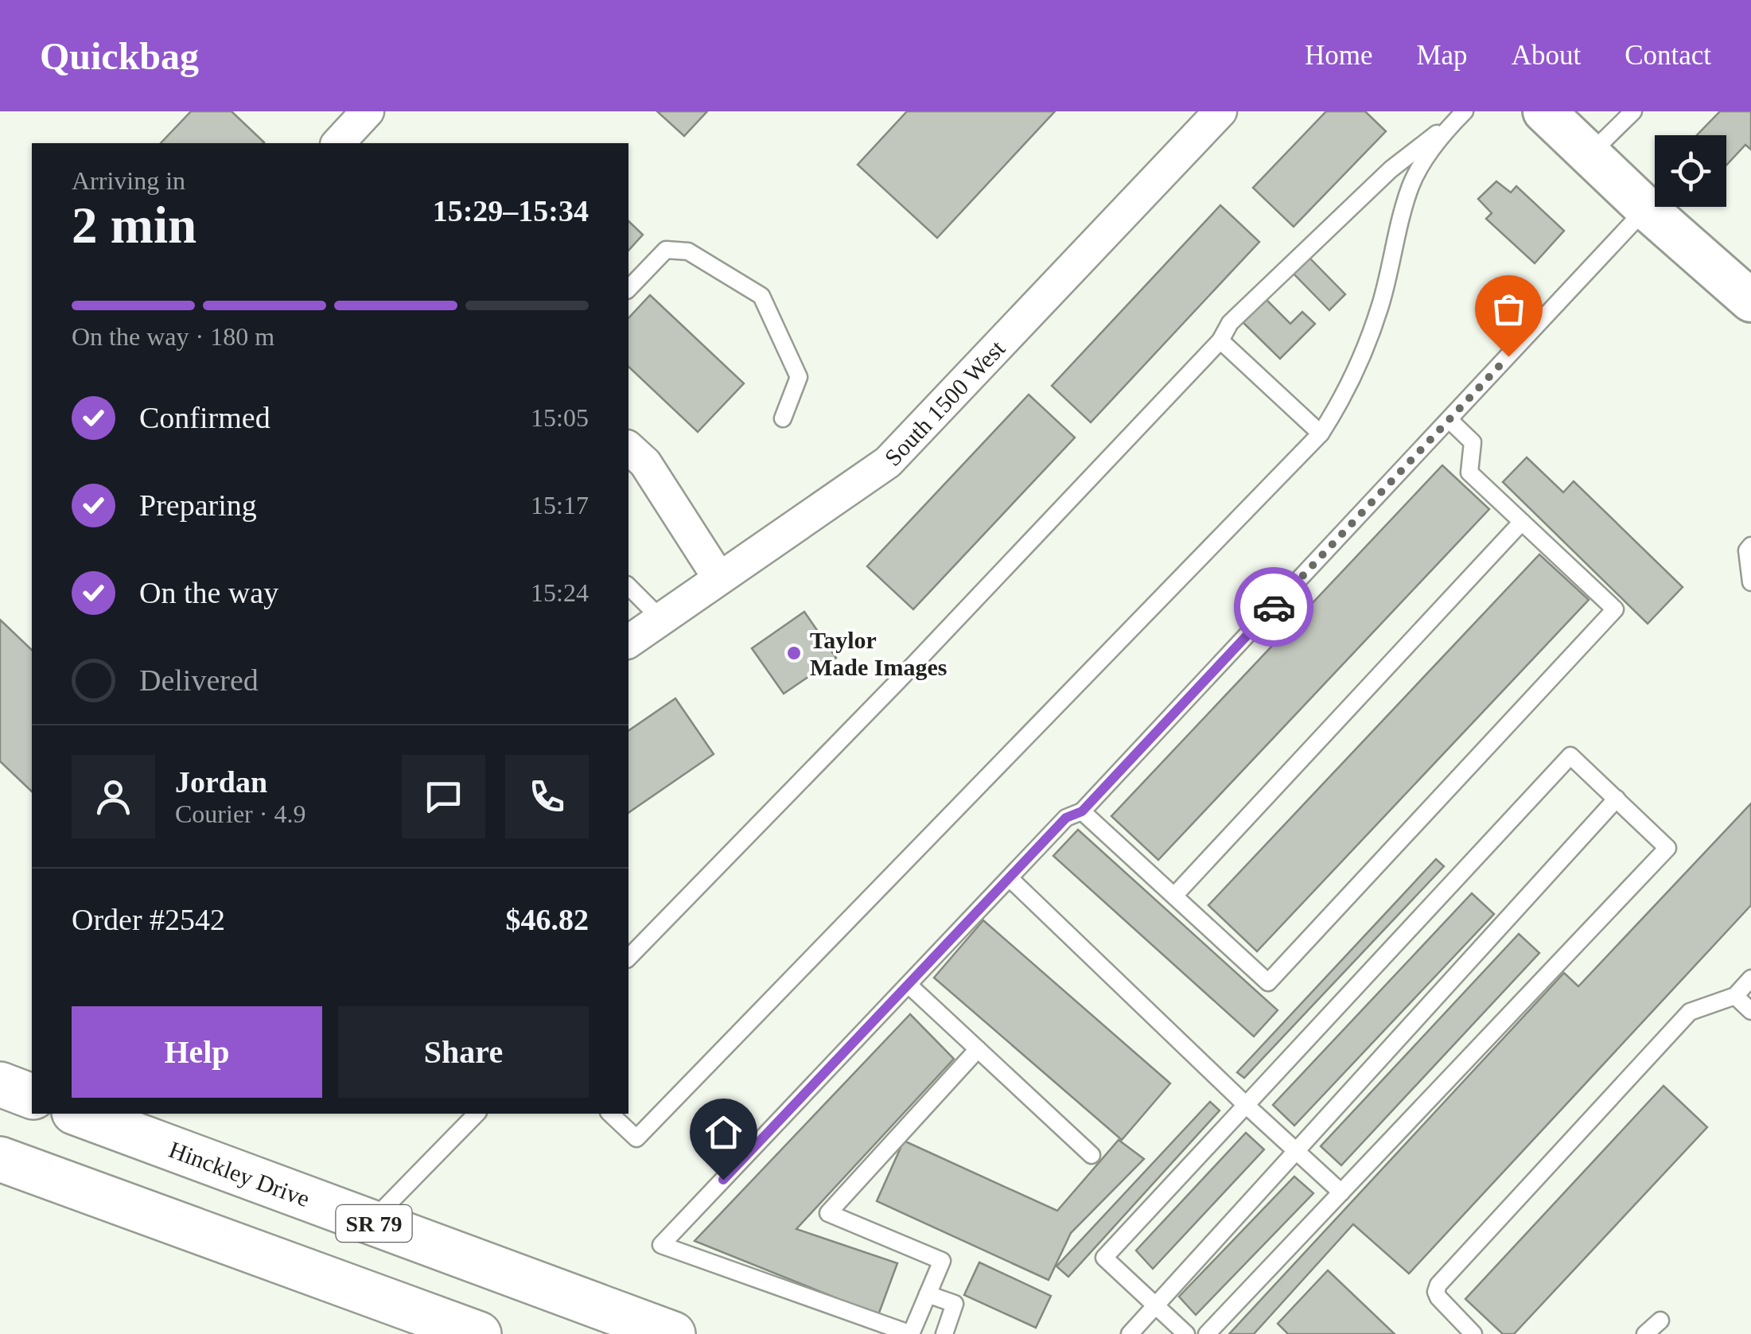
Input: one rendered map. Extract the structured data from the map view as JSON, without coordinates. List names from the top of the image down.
{
  "streets": {
    "main road": ["Hinckley Drive", "SR 79"],
    "street": ["South 1500 West"]
  },
  "places": ["Taylor Made Images"],
  "page": {
    "header": "Quickbag",
    "nav": [
      "Home",
      "Map",
      "About",
      "Contact"
    ],
    "heading": ["2 min", "Arriving in", "15:29–15:34"],
    "panel": [
      "Jordan",
      "Courier · 4.9",
      "Order #2542",
      "$46.82"
    ],
    "bar": "On the way · 180 m",
    "list": [
      ["Confirmed", "15:05"],
      ["Preparing", "15:17"],
      ["On the way", "15:24"],
      "Delivered"
    ],
    "buttons": ["Help", "Share"]
  }
}
